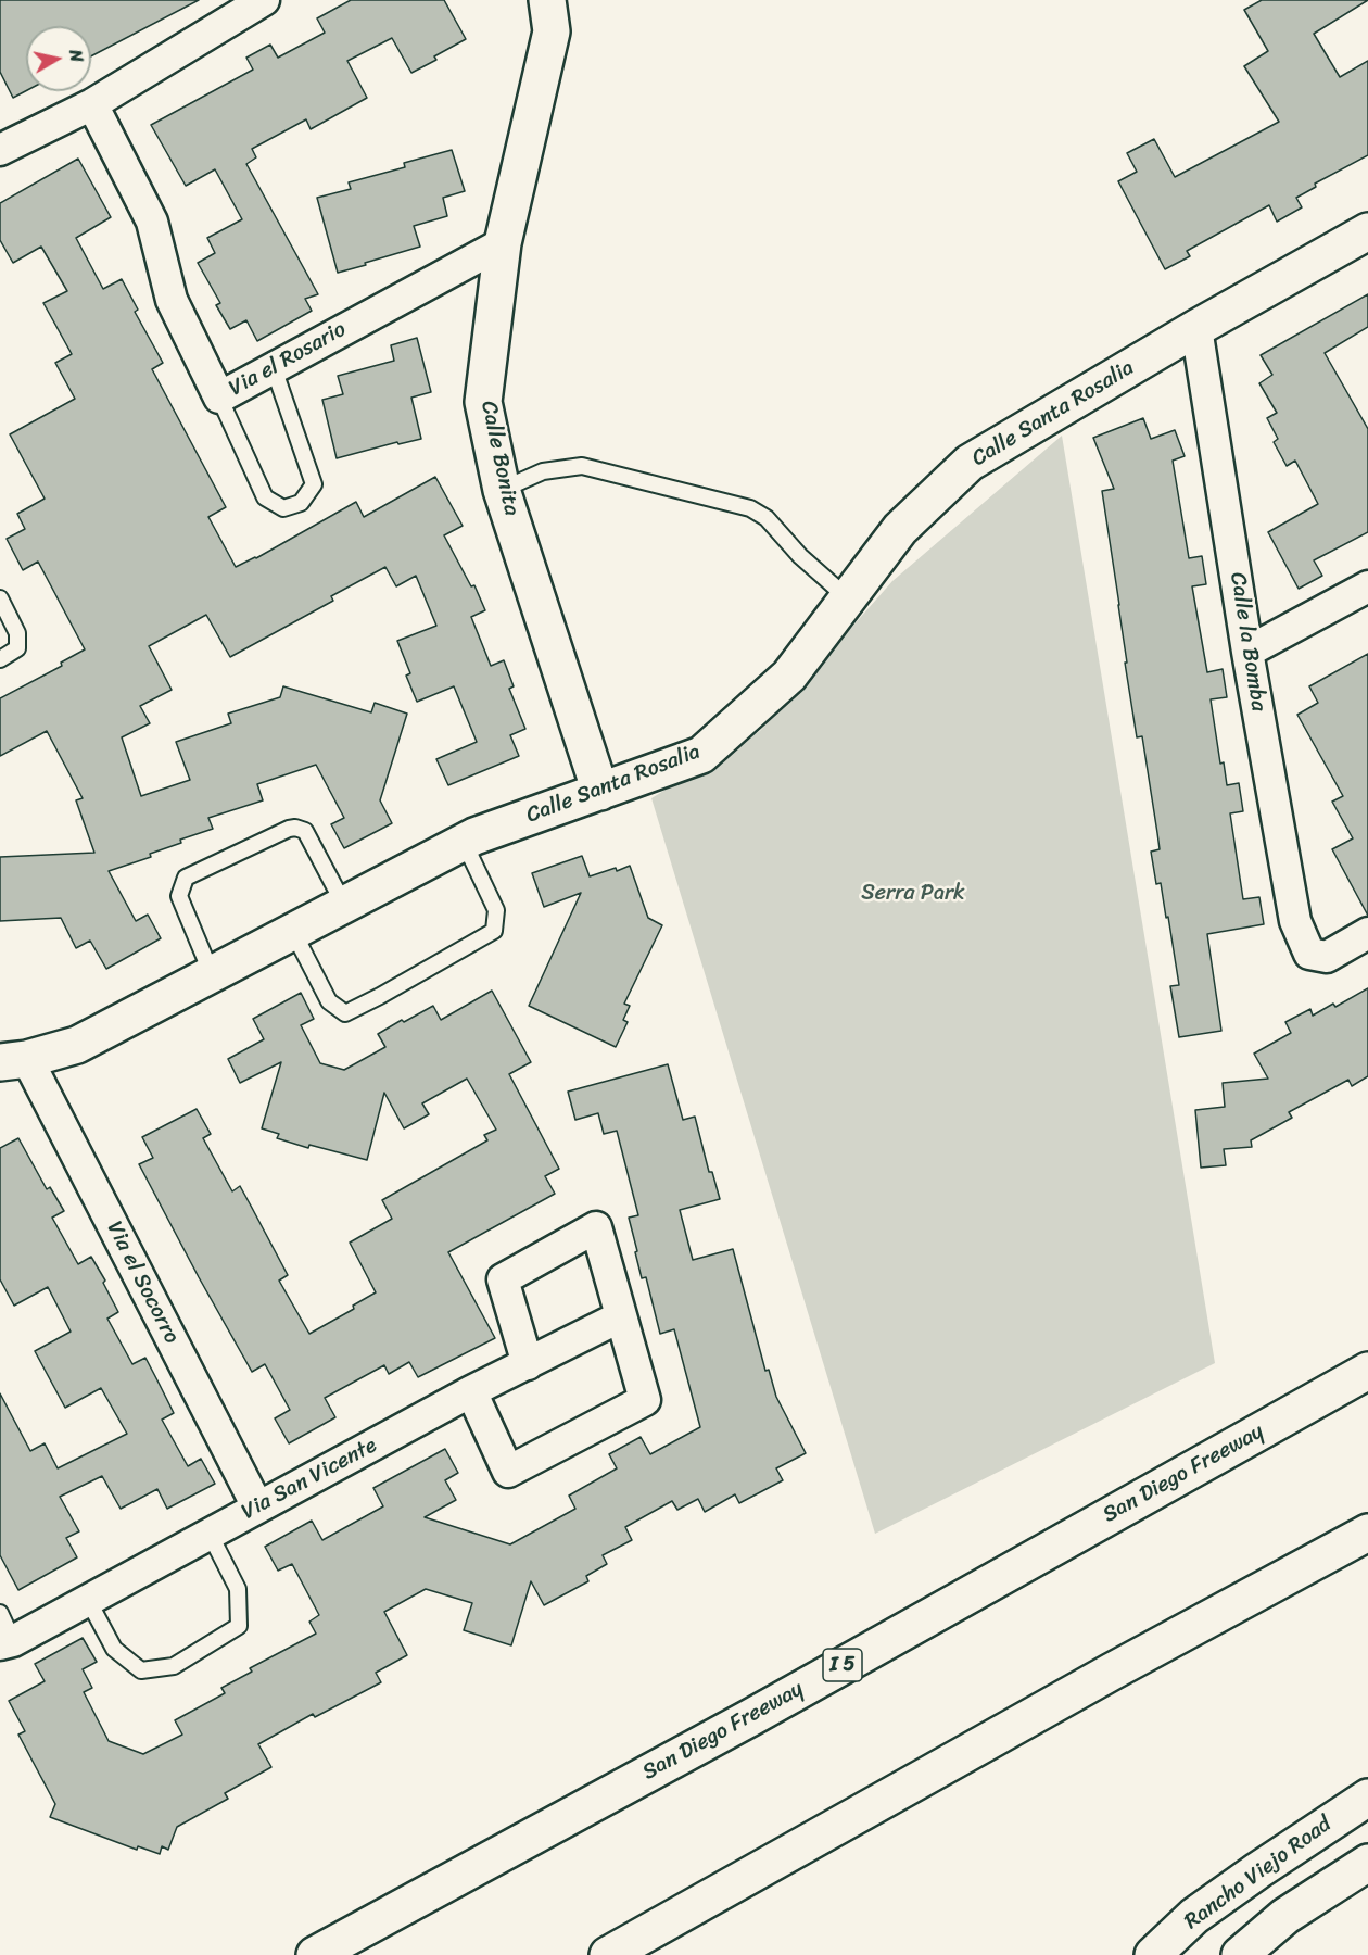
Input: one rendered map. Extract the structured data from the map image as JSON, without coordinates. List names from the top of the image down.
{
  "streets": {
    "main road": [
      "Calle Santa Rosalia",
      "Calle Bonita",
      "San Diego Freeway",
      "I 5",
      "Rancho Viejo Road"
    ],
    "street": [
      "Via el Rosario",
      "Calle la Bomba",
      "Via el Socorro",
      "Via San Vicente"
    ]
  },
  "crossings": [
    ["Via el Rosario", "Calle Bonita"],
    ["Calle Santa Rosalia", "Calle Bonita"],
    ["Calle Santa Rosalia", "Calle la Bomba"],
    ["Calle Santa Rosalia", "Via el Socorro"],
    ["Via el Socorro", "Via San Vicente"]
  ],
  "parks": ["Serra Park"],
  "north": "right"
}
